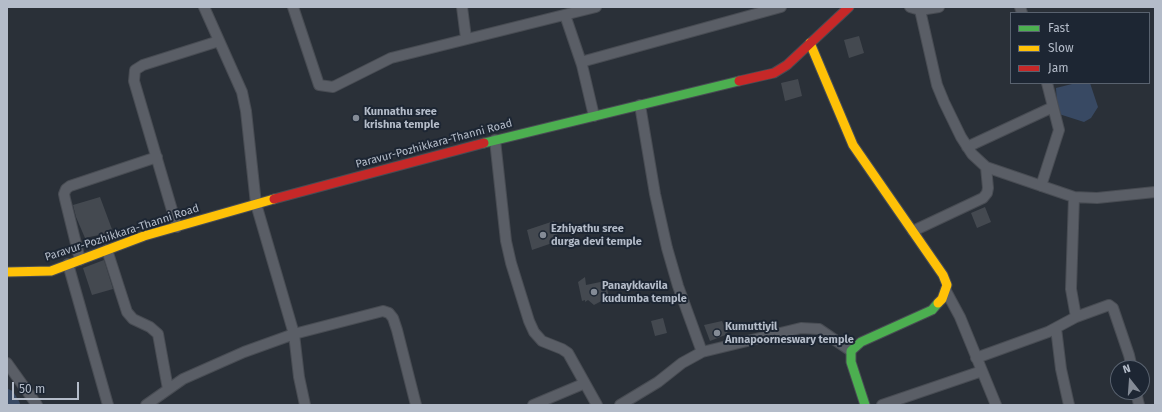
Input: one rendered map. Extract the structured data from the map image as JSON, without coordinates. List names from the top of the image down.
{
  "streets": {
    "main road": ["Paravur-Pozhikkara-Thanni Road"]
  },
  "places": [
    "Kunnathu sree krishna temple",
    "Ezhiyathu sree durga devi temple",
    "Panaykkavila kudumba temple",
    "Kumuttiyil Annapoorneswary temple"
  ],
  "legend": ["Fast", "Slow", "Jam"],
  "scale_bar": "50 m",
  "north": "top"
}
